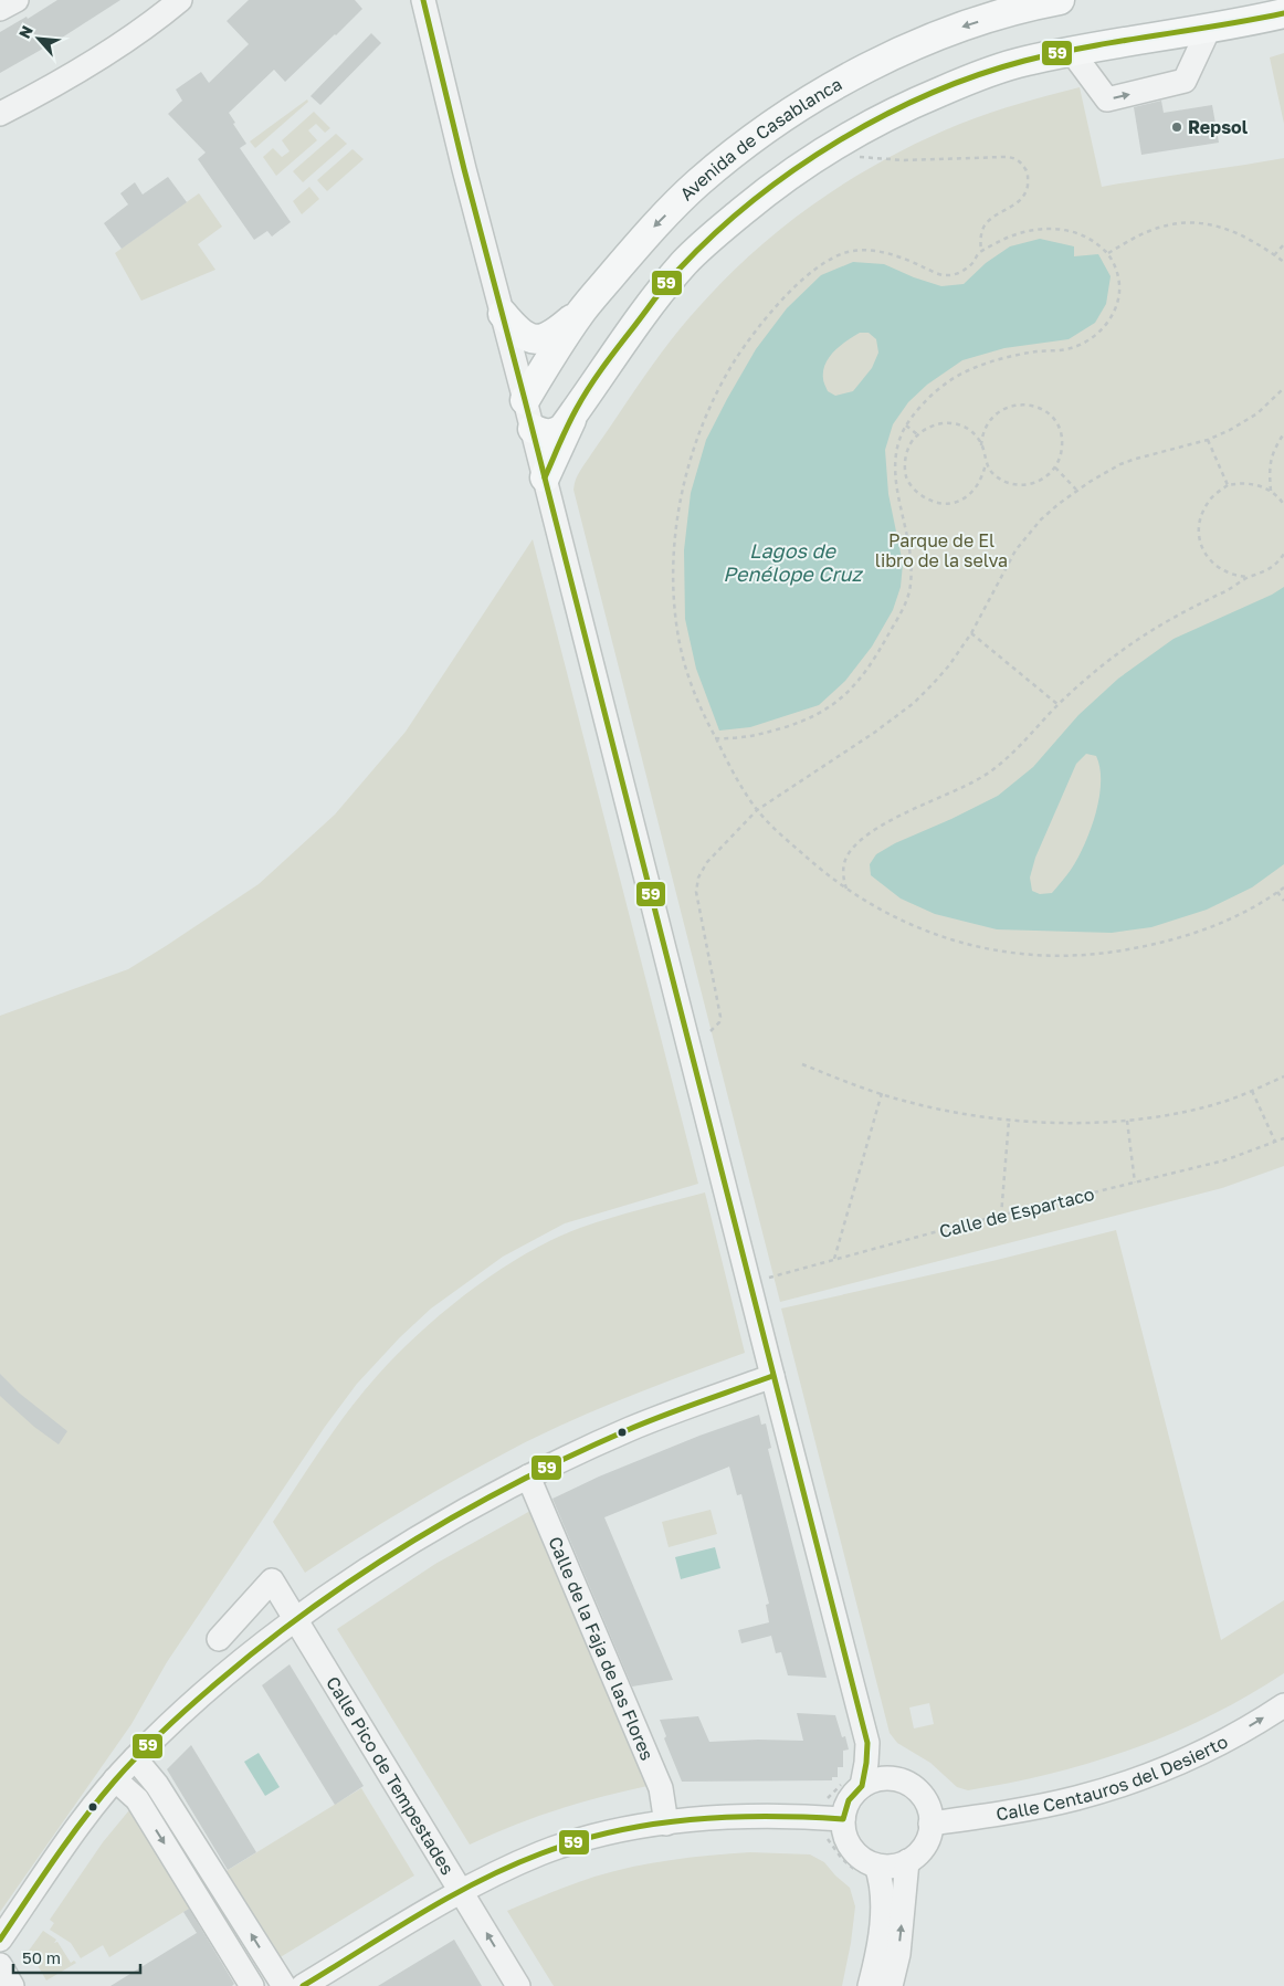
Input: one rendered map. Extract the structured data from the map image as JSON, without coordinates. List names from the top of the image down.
{
  "streets": {
    "main road": ["Avenida de Casablanca"],
    "street": ["Calle de la Faja de las Flores", "Calle Pico de Tempestades", "Calle Centauros del Desierto"],
    "path": ["Calle de Espartaco"]
  },
  "one_way": ["Calle Centauros del Desierto"],
  "water": ["Lagos de Penélope Cruz"],
  "parks": ["Parque de El libro de la selva"],
  "places": ["Repsol"],
  "lines": ["transit line 59"],
  "scale_bar": "50 m",
  "north": "top left"
}
